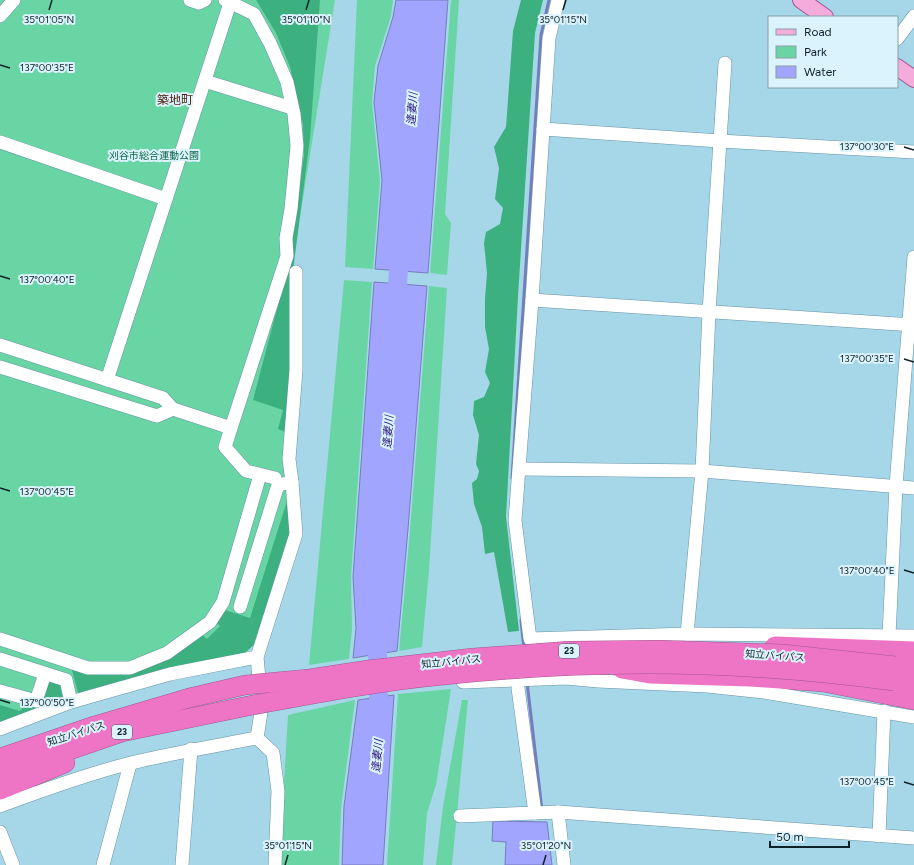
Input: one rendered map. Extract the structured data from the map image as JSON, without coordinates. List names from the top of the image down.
{
  "streets": {
    "highway": ["23", "知立バイパス"]
  },
  "crossings": [
    ["23", "知立バイパス"]
  ],
  "districts": ["築地町"],
  "water": ["逢妻川"],
  "parks": ["刈谷市総合運動公園"],
  "legend": ["Road", "Park", "Water"],
  "scale_bar": "50 m",
  "coordinates": [
    "35°01'05\"N",
    "35°01'10\"N",
    "35°01'15\"N",
    "137°00'35\"E",
    "137°00'30\"E",
    "137°00'40\"E",
    "137°00'45\"E",
    "137°00'50\"E",
    "35°01'20\"N"
  ]
}
